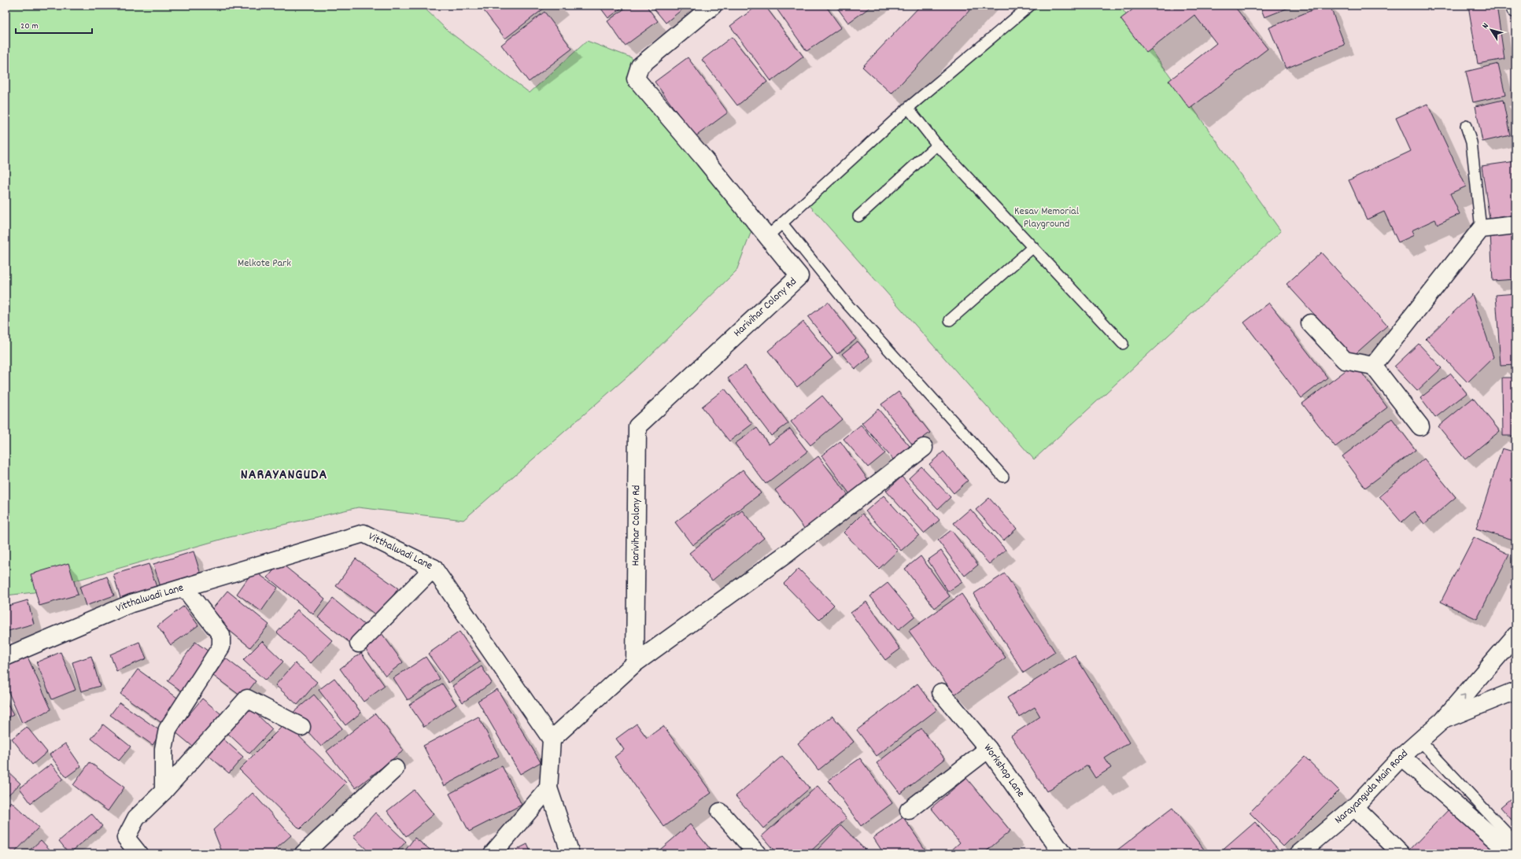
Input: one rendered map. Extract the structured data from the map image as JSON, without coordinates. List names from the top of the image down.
{
  "streets": {
    "street": [
      "Harivihar Colony Rd",
      "Vitthalwadi Lane",
      "Workshop Lane",
      "Narayanguda Main Road"
    ]
  },
  "districts": ["NARAYANGUDA"],
  "parks": ["Kesav Memorial Playground", "Melkote Park"],
  "scale_bar": "20 m",
  "north": "top left"
}
